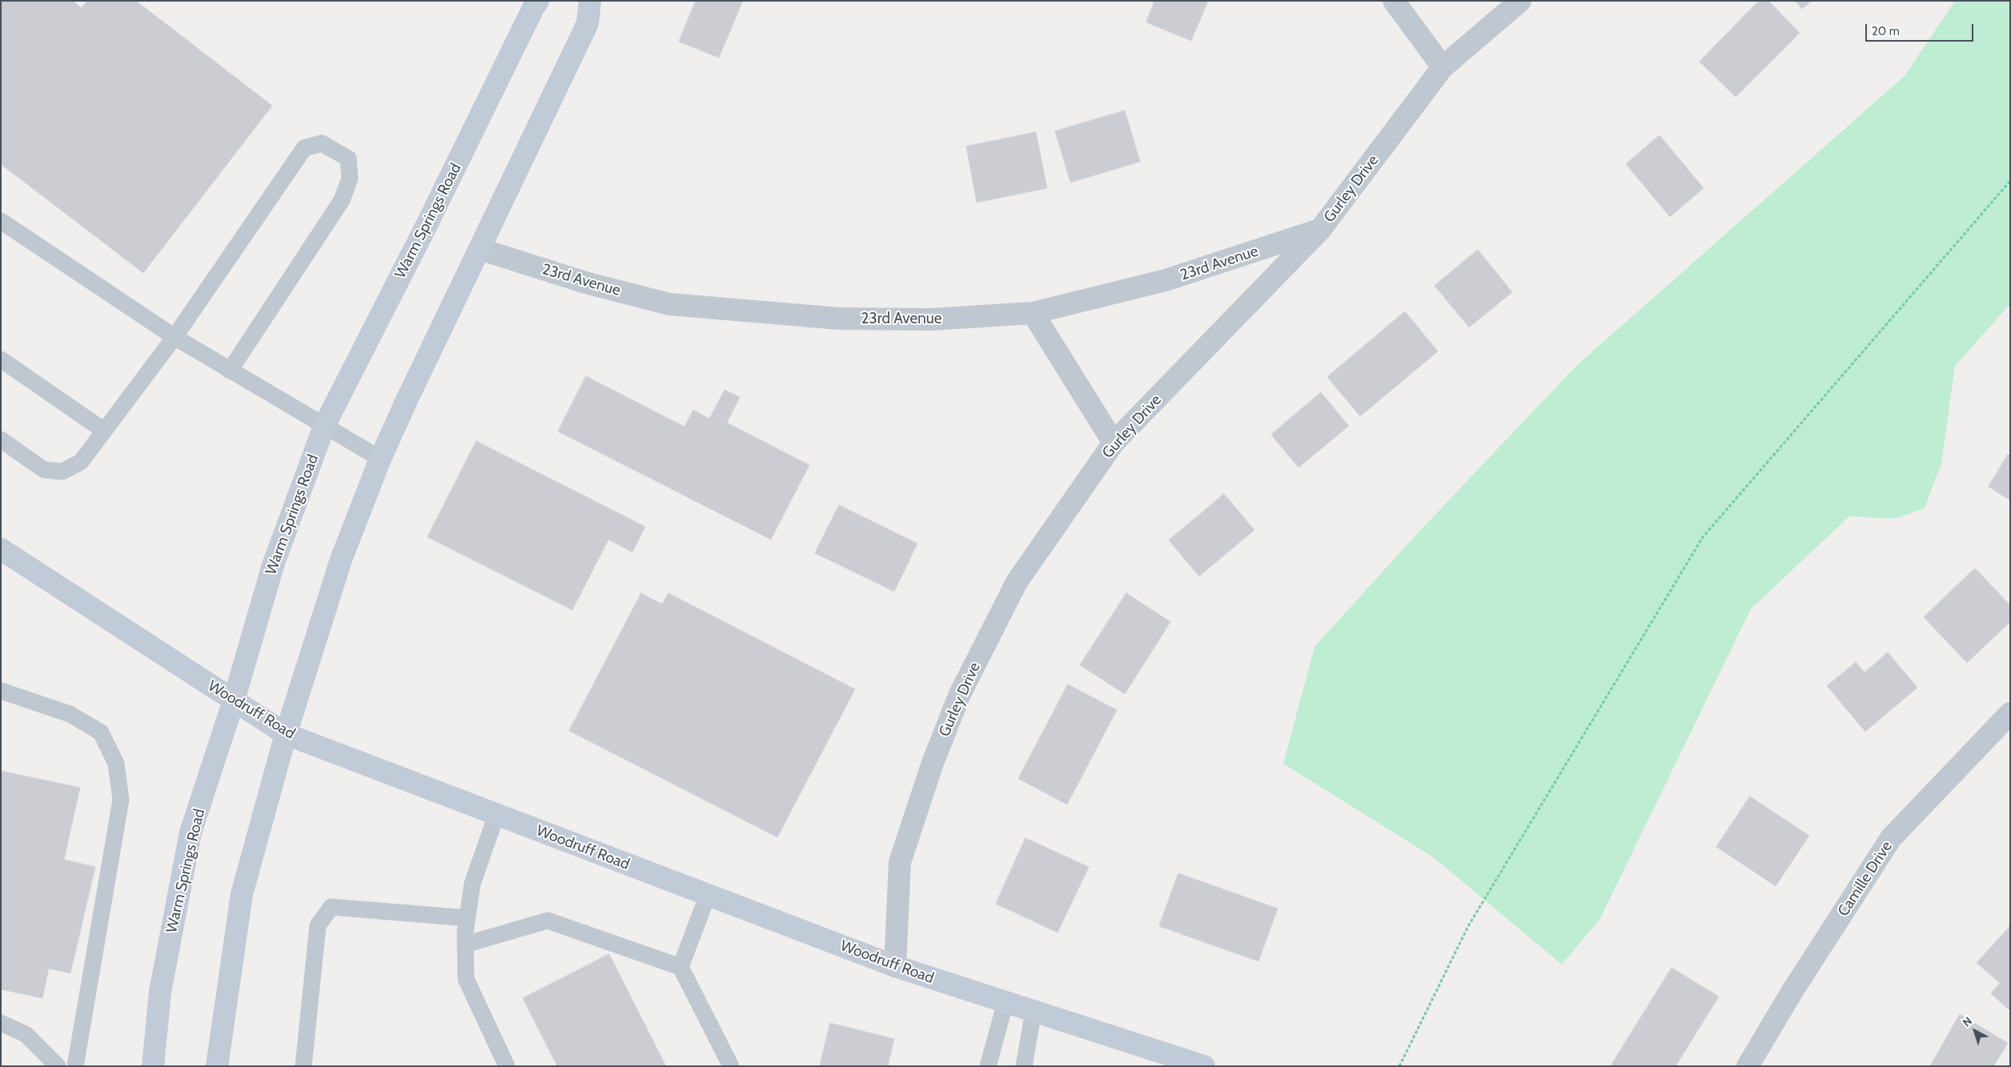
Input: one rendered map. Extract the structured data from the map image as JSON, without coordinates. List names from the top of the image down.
{
  "streets": {
    "main road": ["Warm Springs Road", "Woodruff Road"],
    "street": ["Gurley Drive", "23rd Avenue", "Camille Drive"]
  },
  "crossings": [
    ["Gurley Drive", "23rd Avenue"],
    ["Gurley Drive", "Woodruff Road"],
    ["Warm Springs Road", "Woodruff Road"]
  ],
  "scale_bar": "20 m",
  "north": "top left"
}
